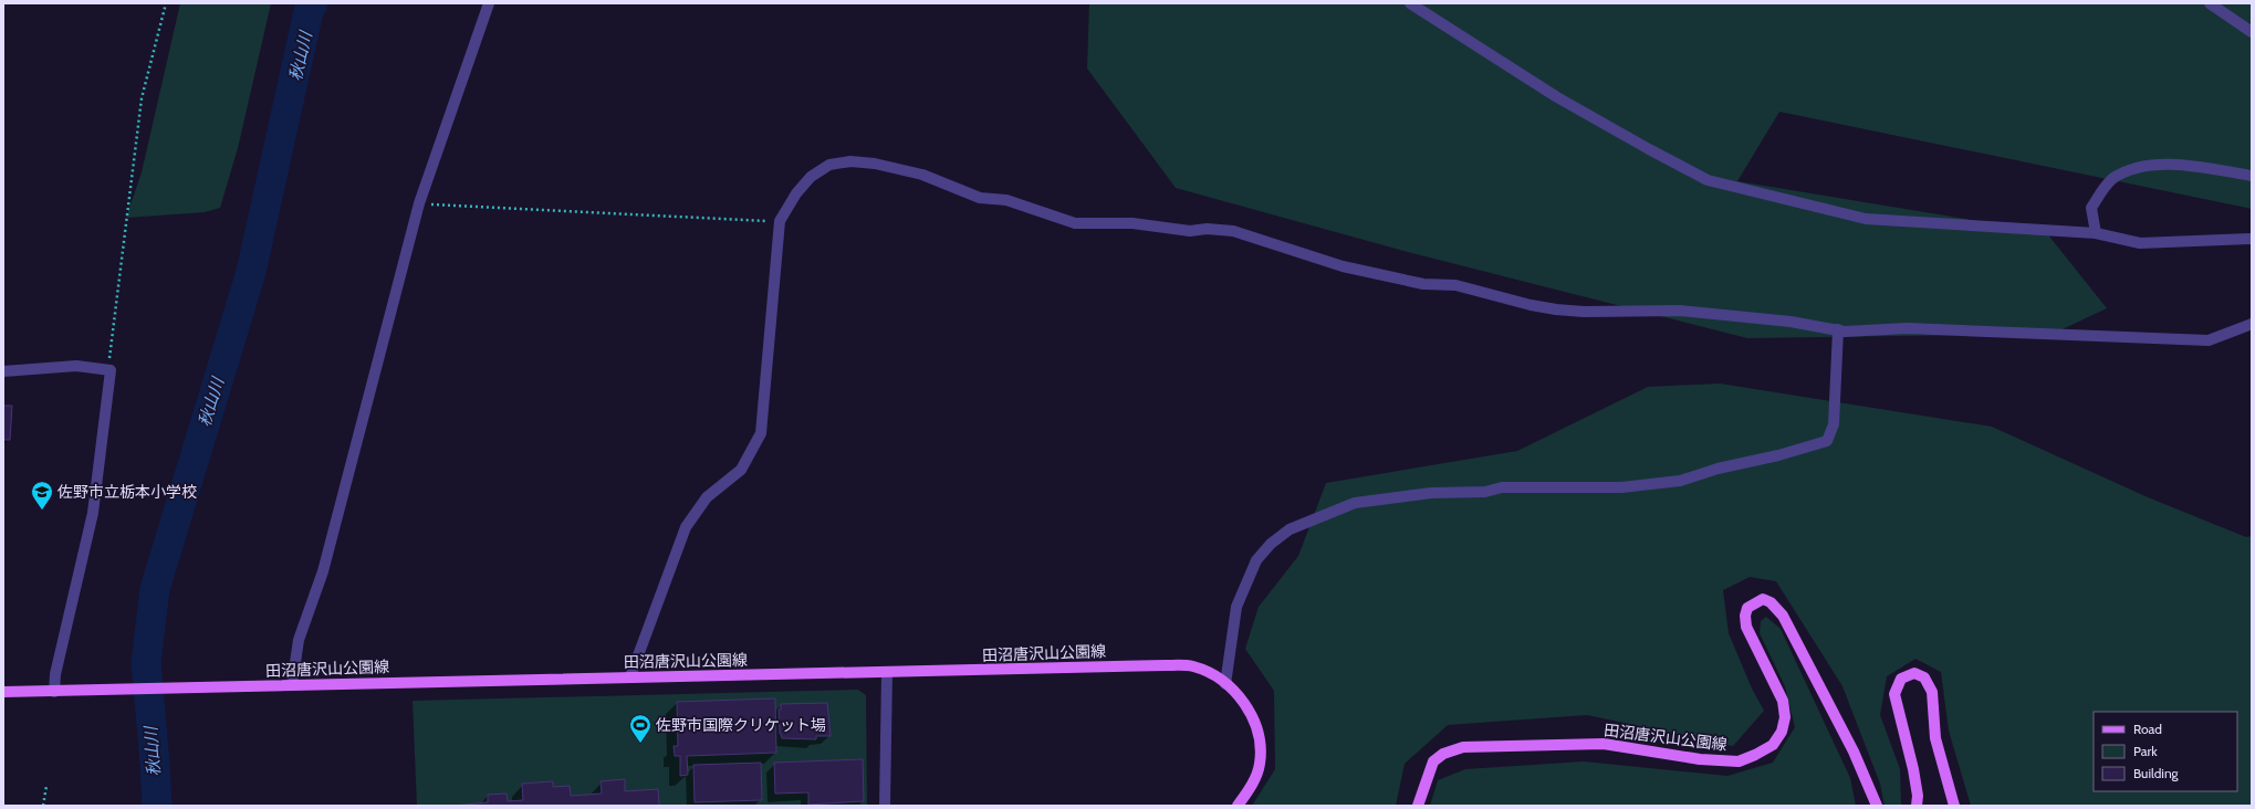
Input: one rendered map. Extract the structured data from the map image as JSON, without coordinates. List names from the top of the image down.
{
  "streets": {
    "main road": ["田沼唐沢山公園線"]
  },
  "water": ["秋山川"],
  "places": {
    "school or university": ["佐野市立栃本小学校"],
    "sports": ["佐野市国際クリケット場"]
  },
  "legend": ["Road", "Park", "Building"]
}
